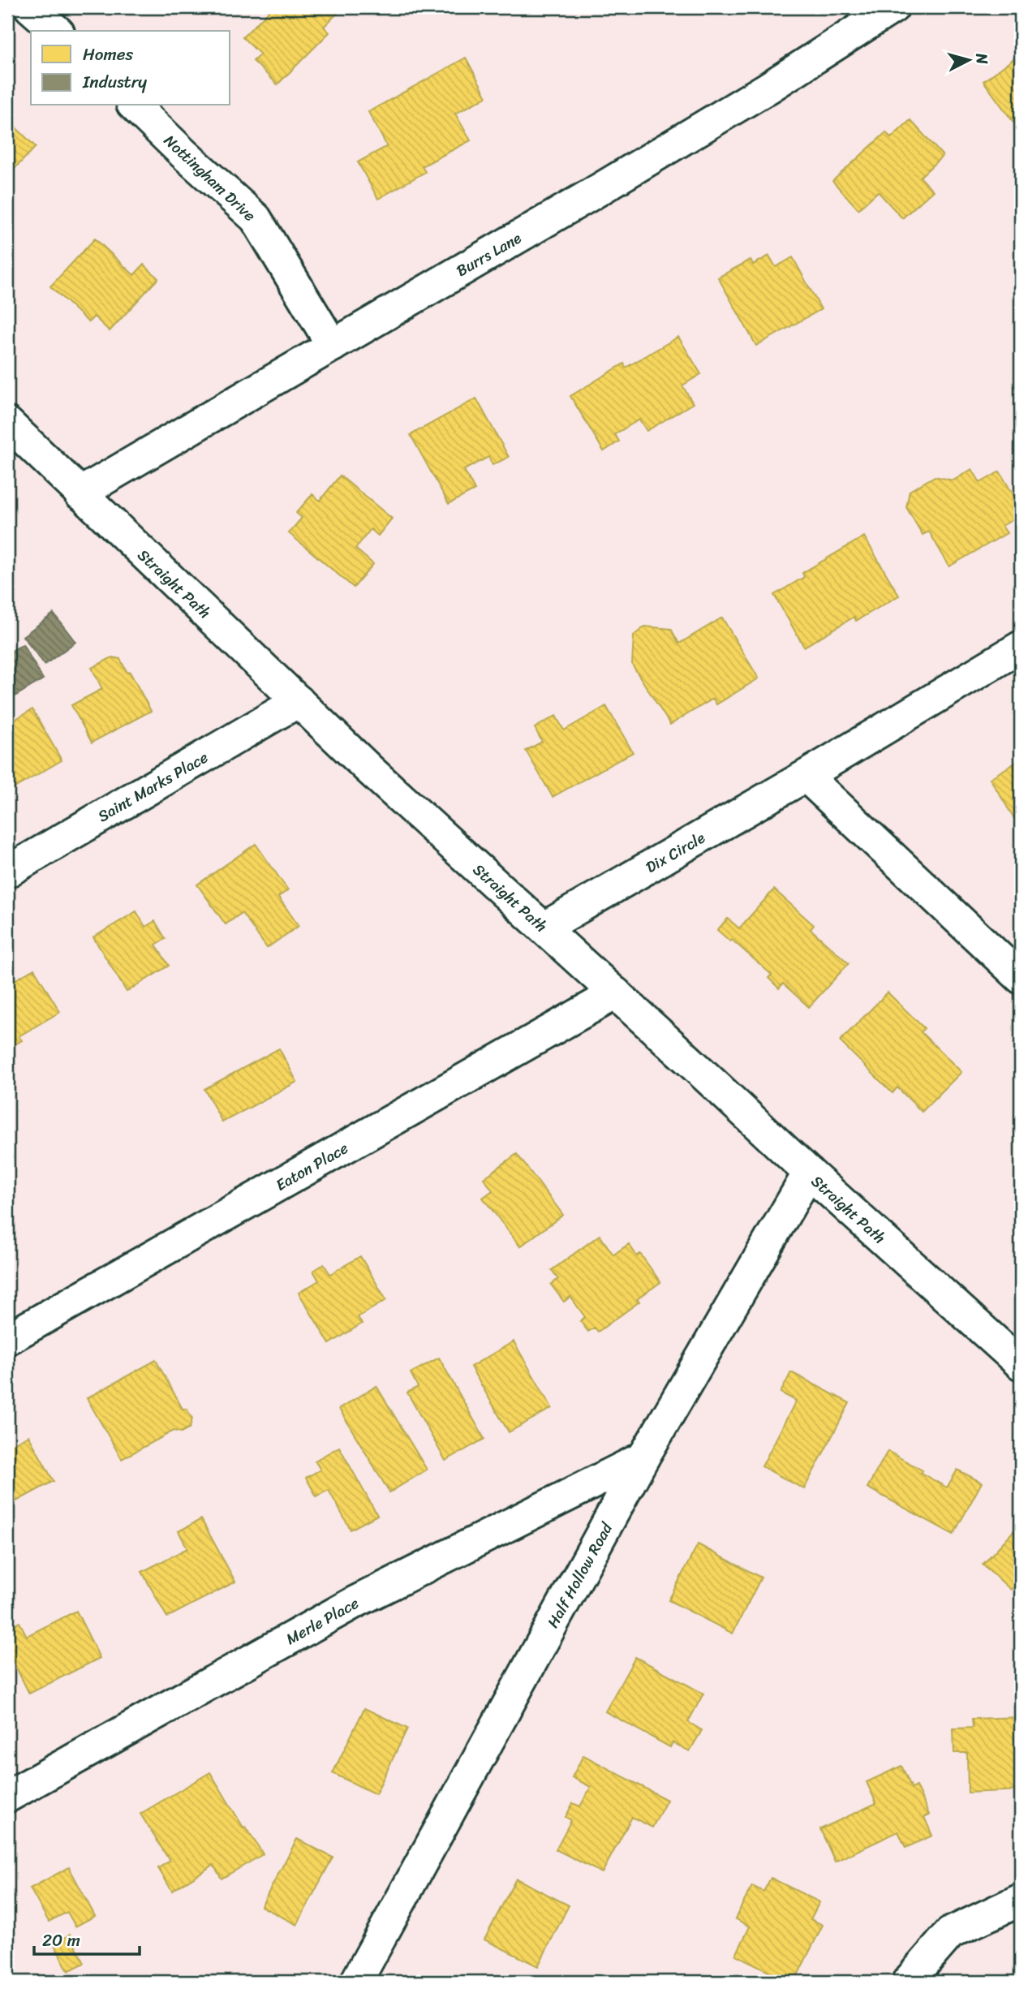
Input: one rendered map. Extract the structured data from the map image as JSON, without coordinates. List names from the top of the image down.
{
  "streets": {
    "street": [
      "Nottingham Drive",
      "Burrs Lane",
      "Straight Path",
      "Saint Marks Place",
      "Dix Circle",
      "Eaton Place",
      "Half Hollow Road",
      "Merle Place"
    ]
  },
  "crossings": [
    ["Nottingham Drive", "Burrs Lane"],
    ["Burrs Lane", "Straight Path"],
    ["Straight Path", "Saint Marks Place"],
    ["Straight Path", "Dix Circle"],
    ["Straight Path", "Eaton Place"],
    ["Straight Path", "Half Hollow Road"],
    ["Half Hollow Road", "Merle Place"]
  ],
  "legend": ["Homes", "Industry"],
  "scale_bar": "20 m",
  "north": "right"
}
